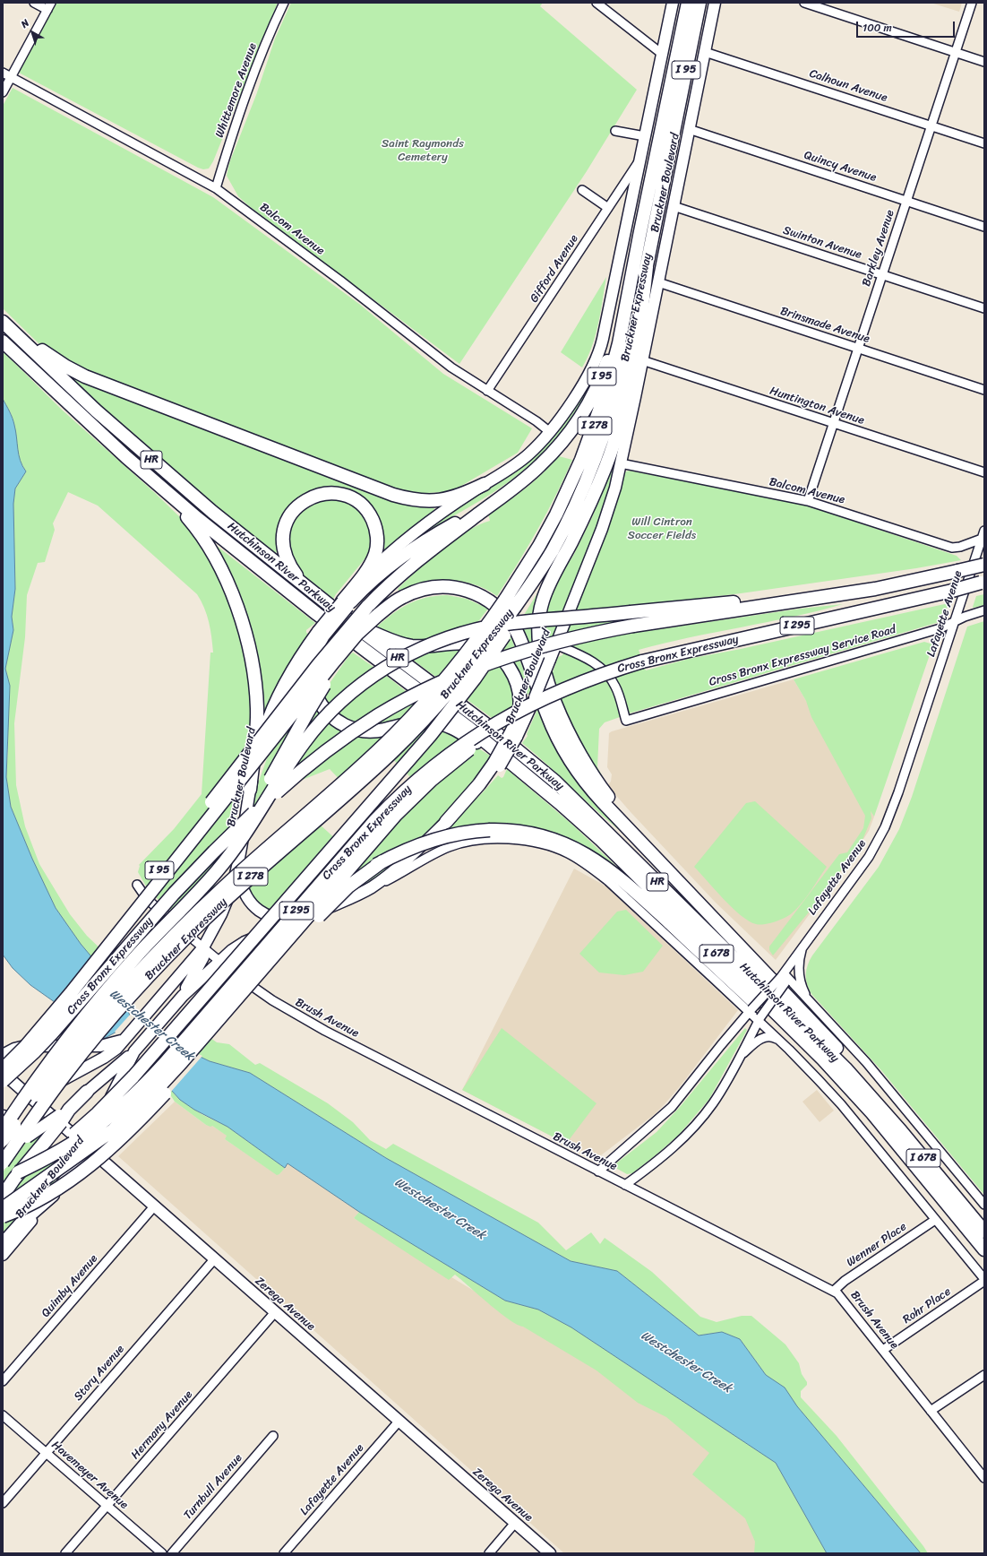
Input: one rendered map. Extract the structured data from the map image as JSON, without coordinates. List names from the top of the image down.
{
  "streets": {
    "highway": [
      "I 95",
      "Bruckner Expressway",
      "I 278",
      "HR",
      "Hutchinson River Parkway",
      "I 295",
      "Cross Bronx Expressway",
      "I 678"
    ],
    "main road": ["Bruckner Boulevard", "Zerega Avenue"],
    "street": [
      "Calhoun Avenue",
      "Whittemore Avenue",
      "Quincy Avenue",
      "Balcom Avenue",
      "Swinton Avenue",
      "Barkley Avenue",
      "Gifford Avenue",
      "Brinsmade Avenue",
      "Huntington Avenue",
      "Lafayette Avenue",
      "Cross Bronx Expressway Service Road",
      "Brush Avenue",
      "Wenner Place",
      "Quimby Avenue",
      "Rohr Place",
      "Story Avenue",
      "Hermany Avenue",
      "Havemeyer Avenue",
      "Turnbull Avenue"
    ]
  },
  "crossings": [
    ["I 95", "Bruckner Expressway"],
    ["I 95", "Cross Bronx Expressway"],
    ["Calhoun Avenue", "Bruckner Boulevard"],
    ["Calhoun Avenue", "Barkley Avenue"],
    ["Whittemore Avenue", "Balcom Avenue"],
    ["Quincy Avenue", "Bruckner Boulevard"],
    ["Quincy Avenue", "Barkley Avenue"],
    ["Bruckner Boulevard", "Balcom Avenue"],
    ["Bruckner Boulevard", "Swinton Avenue"],
    ["Bruckner Boulevard", "Brinsmade Avenue"],
    ["Bruckner Boulevard", "Huntington Avenue"],
    ["Bruckner Boulevard", "Cross Bronx Expressway Service Road"],
    ["Bruckner Boulevard", "Brush Avenue"],
    ["Bruckner Boulevard", "Zerega Avenue"],
    ["Balcom Avenue", "Barkley Avenue"],
    ["Balcom Avenue", "Gifford Avenue"],
    ["Balcom Avenue", "Lafayette Avenue"],
    ["Swinton Avenue", "Barkley Avenue"],
    ["Barkley Avenue", "Brinsmade Avenue"],
    ["Barkley Avenue", "Huntington Avenue"],
    ["Hutchinson River Parkway", "I 678"],
    ["Lafayette Avenue", "Cross Bronx Expressway Service Road"],
    ["Lafayette Avenue", "Brush Avenue"],
    ["Lafayette Avenue", "Zerega Avenue"],
    ["Brush Avenue", "Wenner Place"],
    ["Brush Avenue", "Rohr Place"],
    ["Quimby Avenue", "Zerega Avenue"],
    ["Zerega Avenue", "Story Avenue"],
    ["Zerega Avenue", "Hermany Avenue"],
    ["Story Avenue", "Havemeyer Avenue"],
    ["Hermany Avenue", "Havemeyer Avenue"]
  ],
  "water": ["Westchester Creek"],
  "parks": ["Saint Raymonds Cemetery", "Will Cintron Soccer Fields"],
  "scale_bar": "100 m",
  "north": "top left"
}
